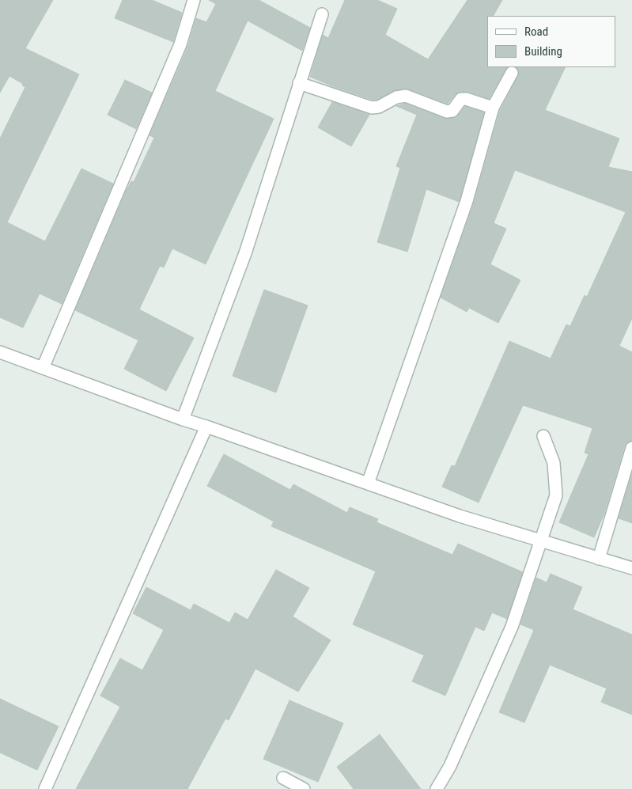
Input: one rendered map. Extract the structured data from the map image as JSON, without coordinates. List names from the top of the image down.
{
  "legend": ["Road", "Building"]
}
